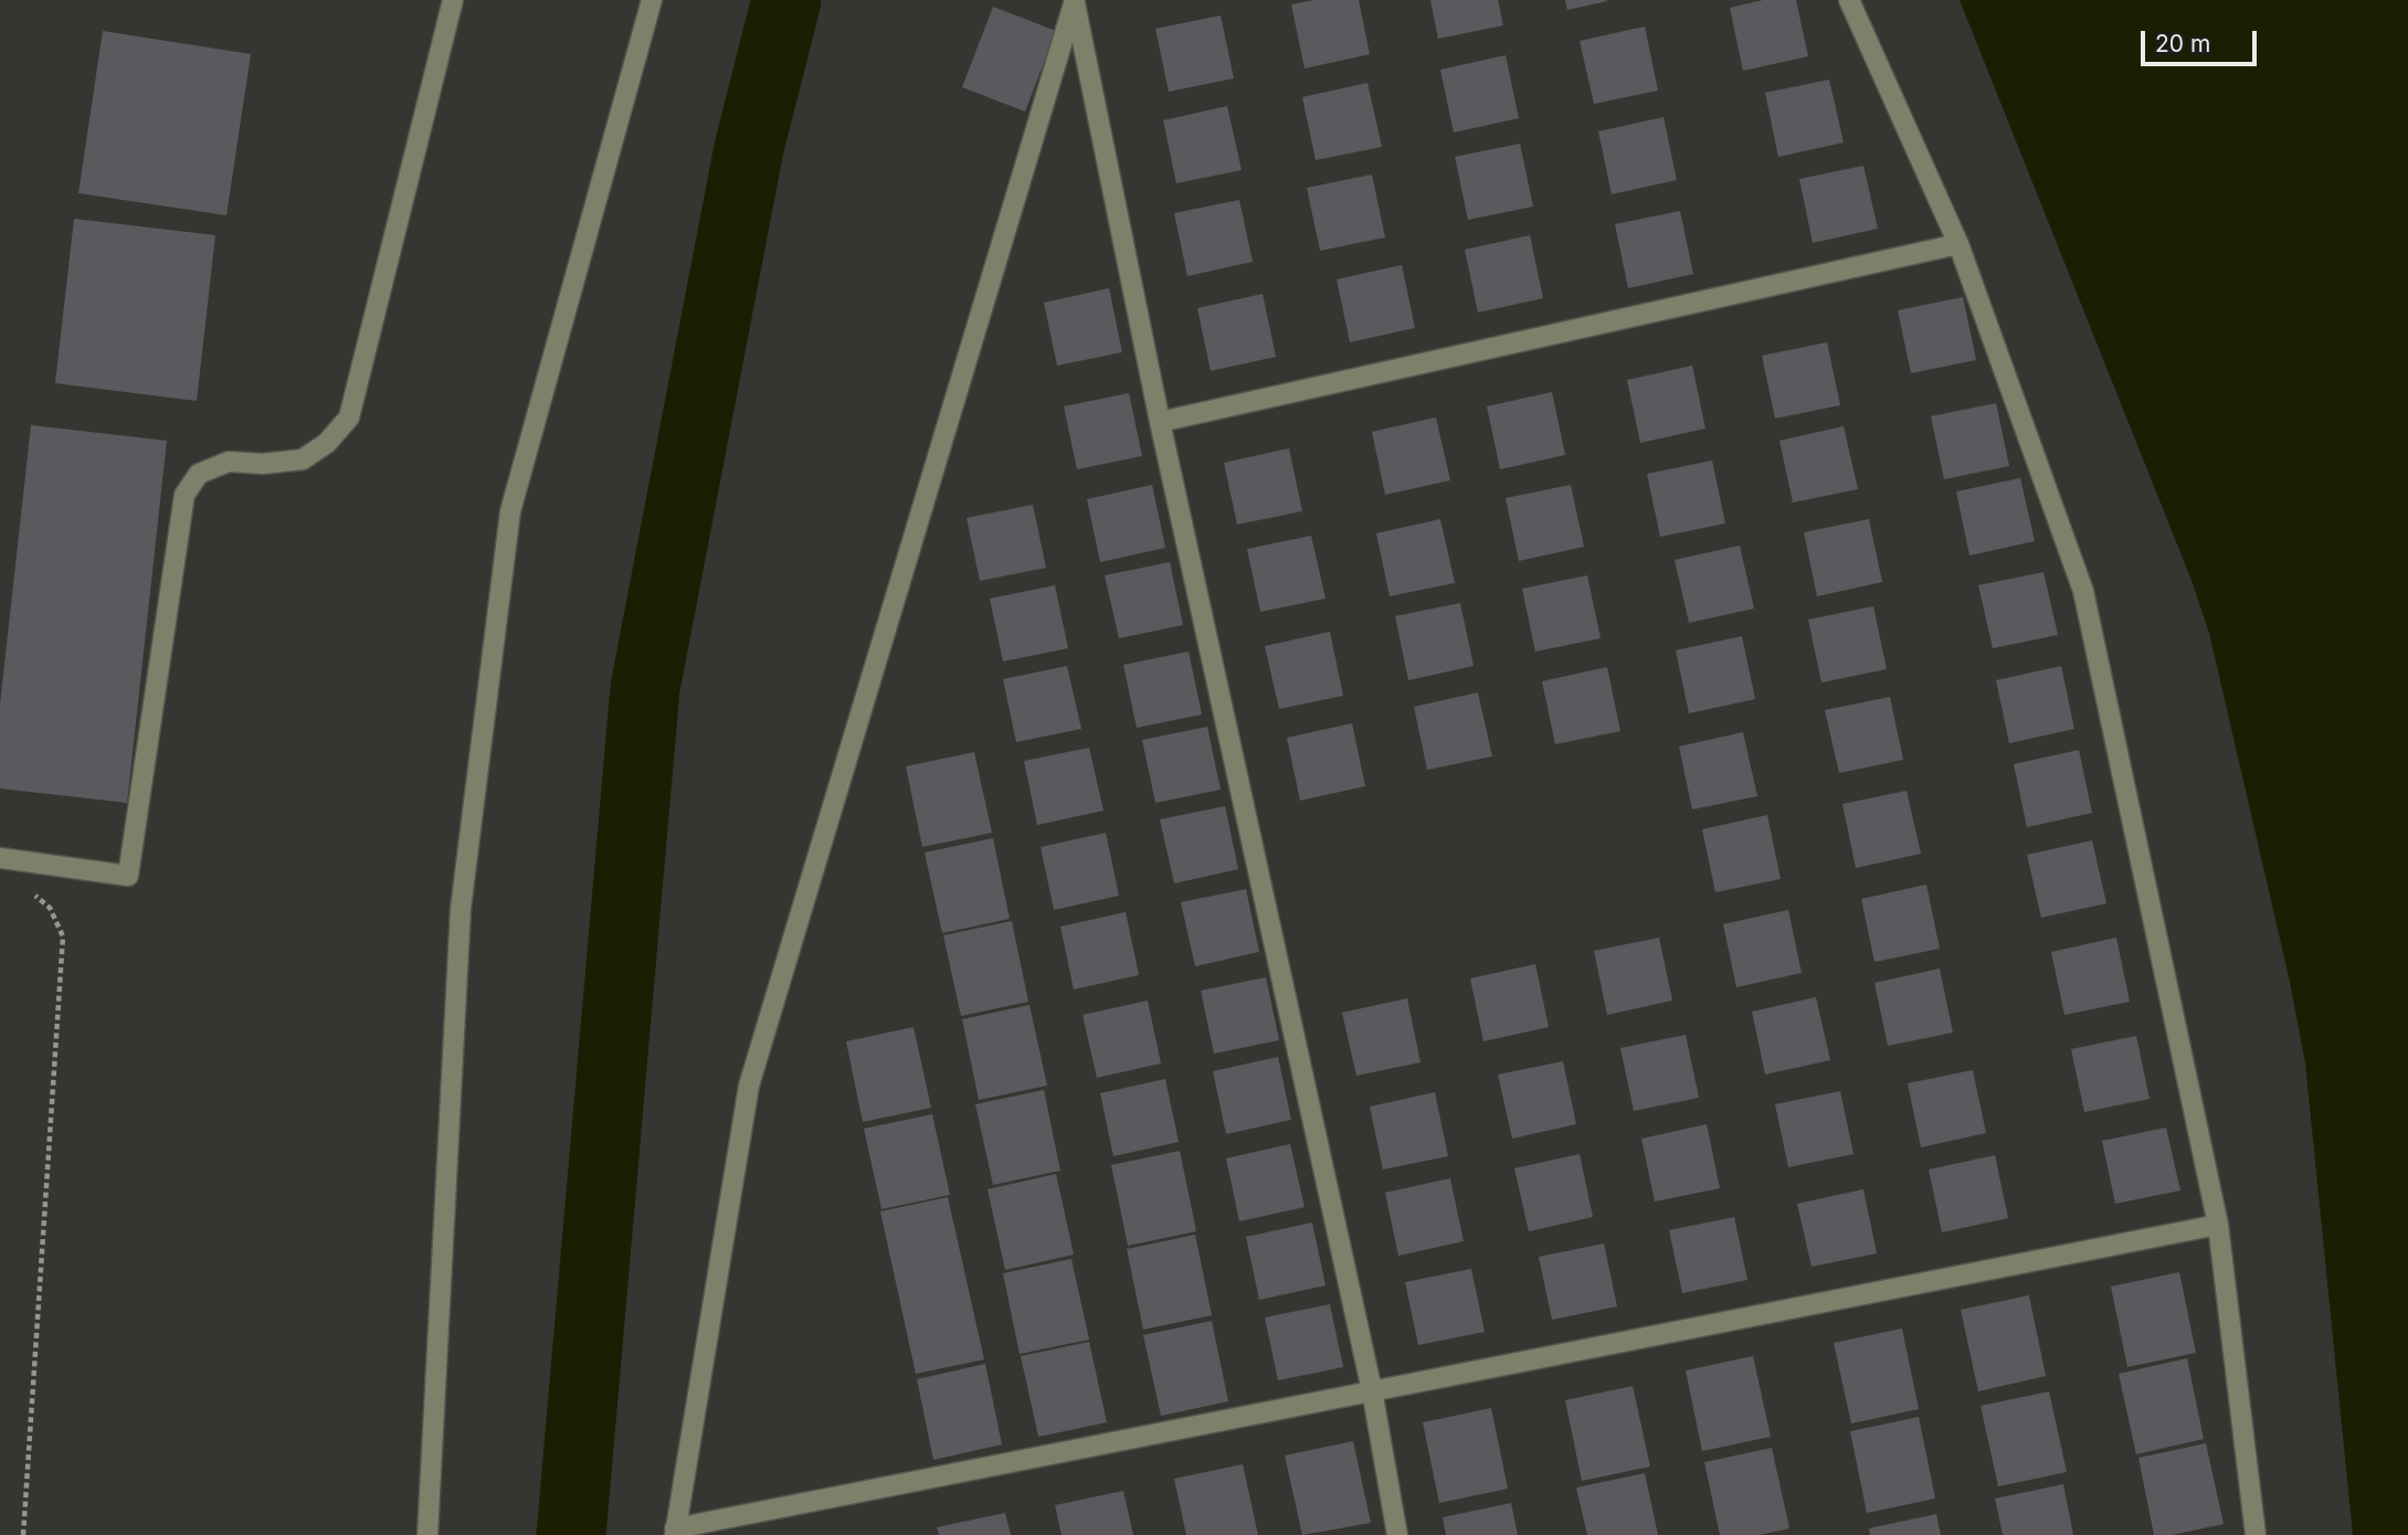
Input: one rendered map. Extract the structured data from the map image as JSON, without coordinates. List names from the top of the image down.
{
  "scale_bar": "20 m"
}
